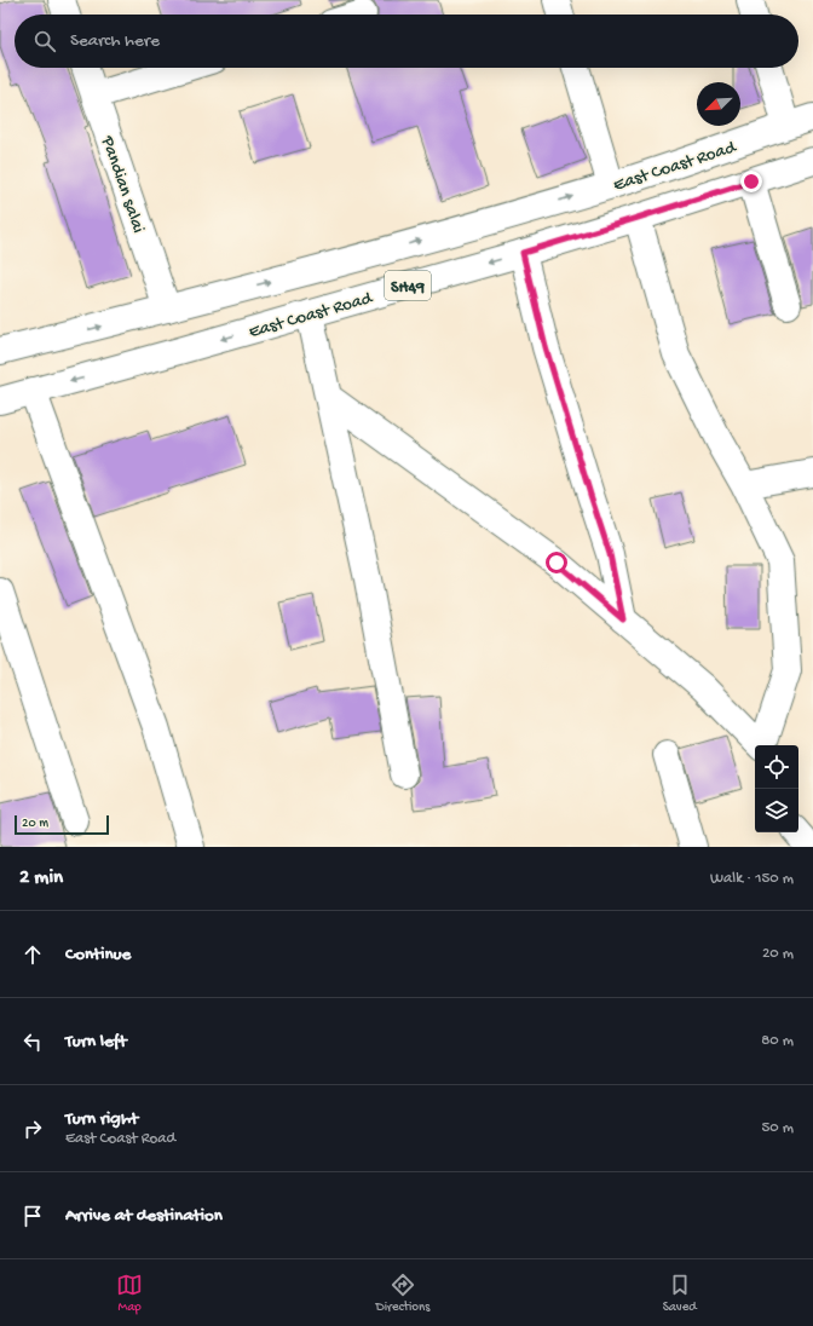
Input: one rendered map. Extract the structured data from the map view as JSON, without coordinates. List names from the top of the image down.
{
  "streets": {
    "street": ["East Coast Road", "Pandian salai", "SH49"]
  },
  "crossings": [
    ["East Coast Road", "Pandian salai"]
  ],
  "scale_bar": "20 m",
  "north": "bottom left",
  "page": {
    "search": "Search here",
    "scale": "20 m",
    "heading": ["2 min", "Walk · 150 m"],
    "list": [
      ["Continue", "20 m"],
      ["Turn left", "80 m"],
      ["Turn right", "East Coast Road", "50 m"],
      "Arrive at destination"
    ],
    "nav": ["Map", "Directions", "Saved"]
  }
}
